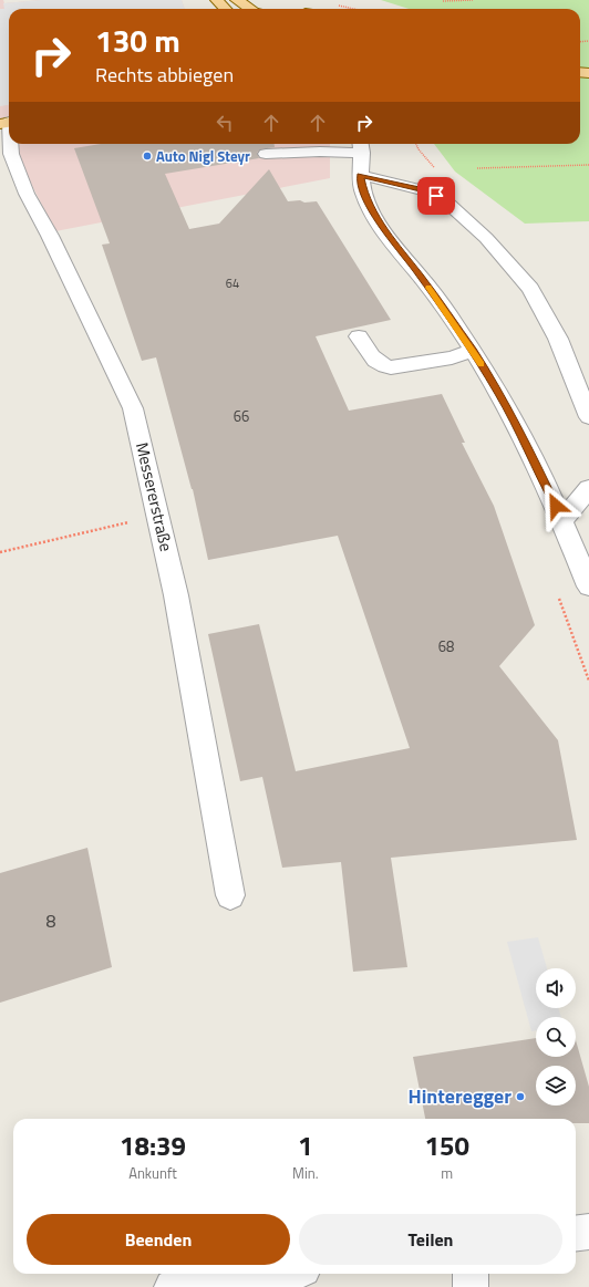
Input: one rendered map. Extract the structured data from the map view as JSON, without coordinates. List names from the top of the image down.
{
  "streets": {
    "street": ["Messererstraße"]
  },
  "places": ["Auto Nigl Steyr", "Hinteregger"],
  "house_numbers": [
    "64",
    "66",
    "68",
    "8"
  ],
  "page": {
    "turn": ["130 m", "Rechts abbiegen"],
    "eta": [
      "18:39",
      "Ankunft",
      "1",
      "Min.",
      "150",
      "m"
    ],
    "buttons": ["Beenden", "Teilen"]
  }
}
